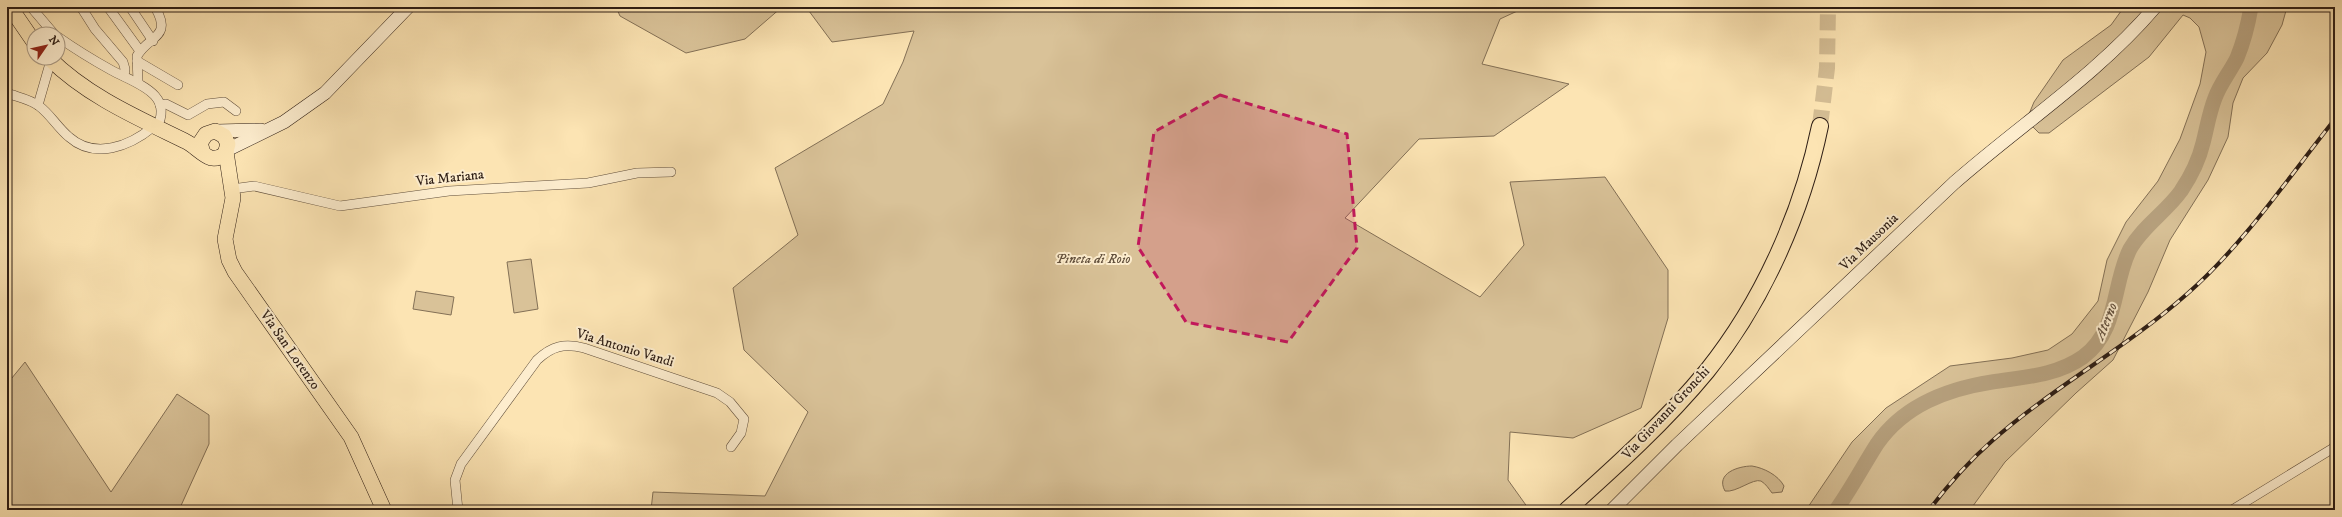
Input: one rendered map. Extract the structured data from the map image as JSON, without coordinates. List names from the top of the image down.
{
  "streets": {
    "highway": ["Via Giovanni Gronchi"],
    "main road": ["Via Mausonia", "Via San Lorenzo"],
    "street": ["Via Mariana", "Via Antonio Vandi"]
  },
  "crossings": [
    ["Via Mariana", "Via San Lorenzo"]
  ],
  "water": ["Aterno"],
  "parks": ["Pineta di Roio"],
  "north": "top right"
}
